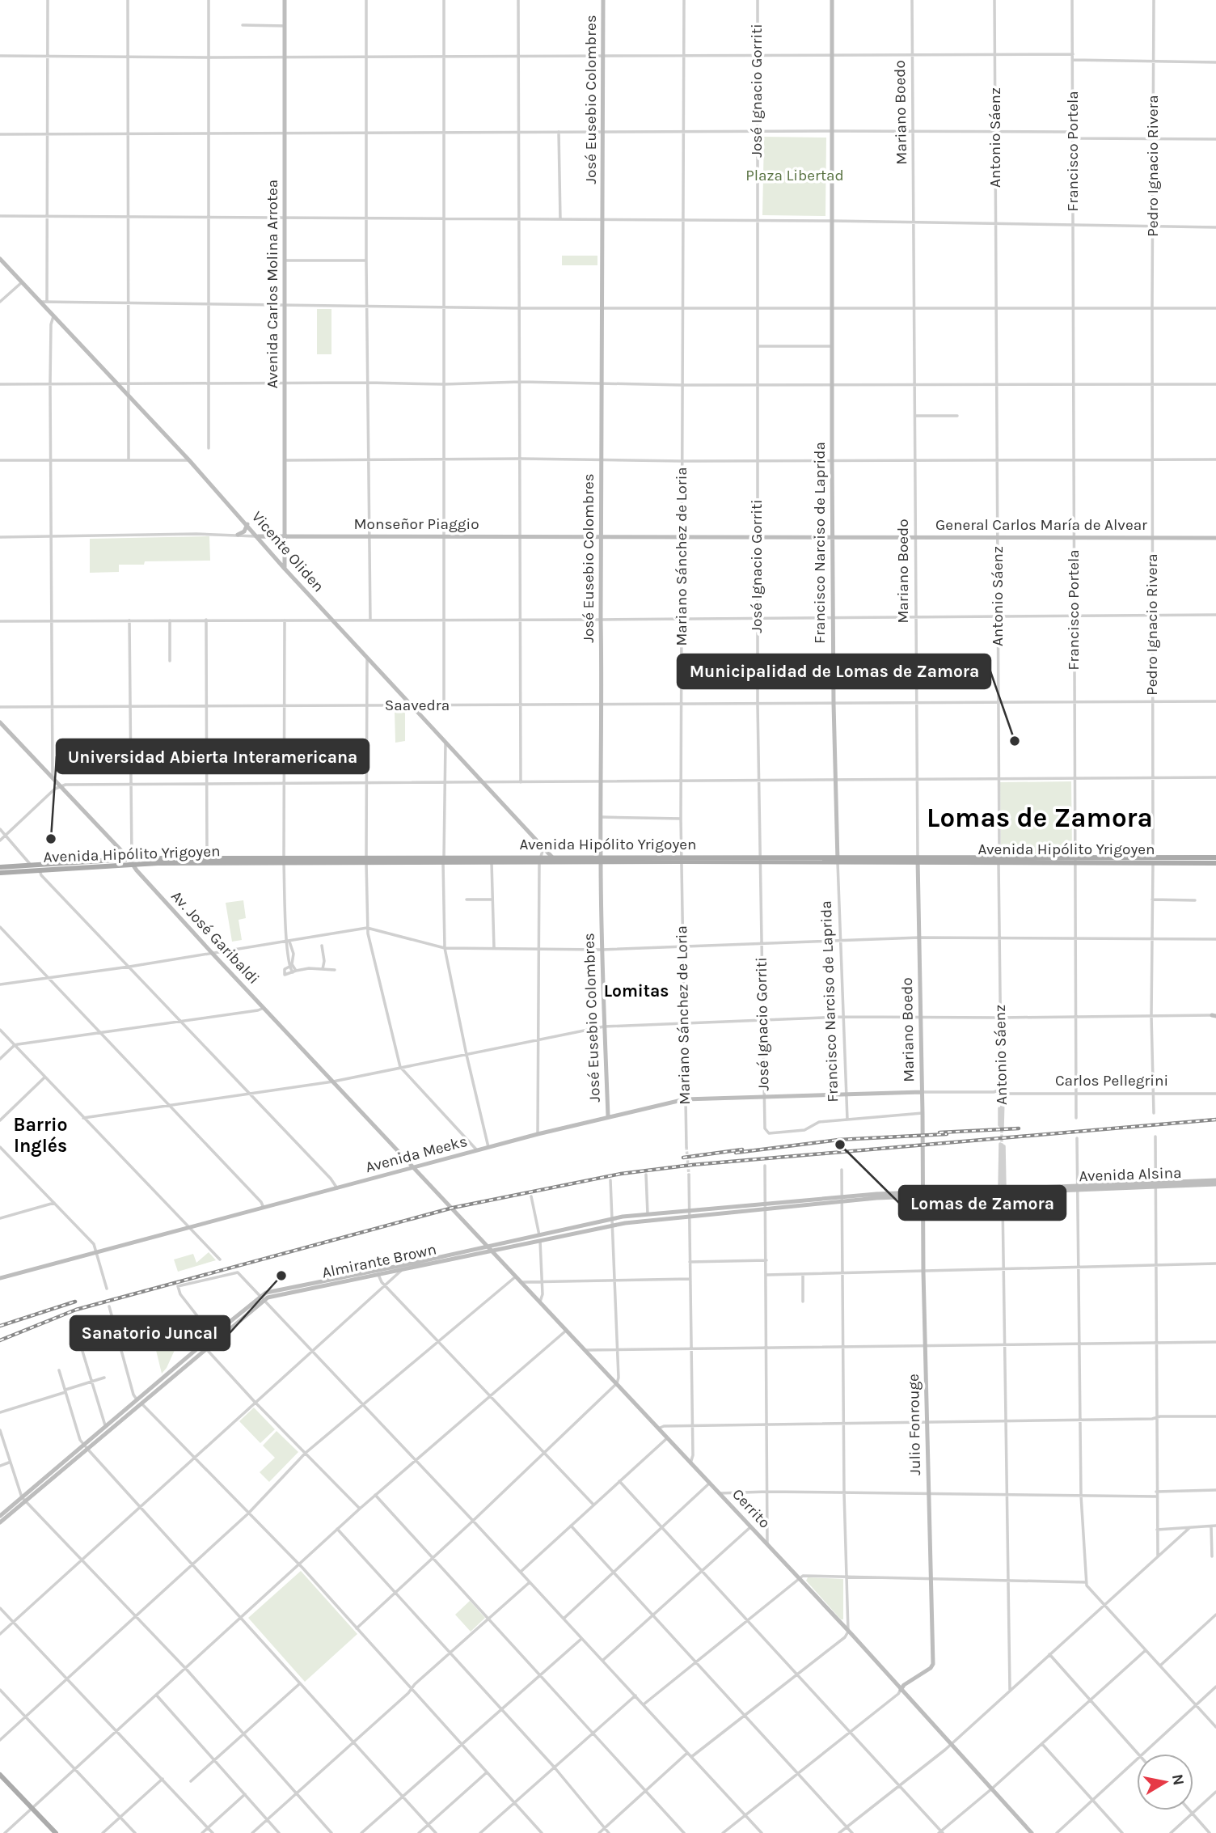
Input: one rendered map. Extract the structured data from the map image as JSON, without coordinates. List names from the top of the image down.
{
  "streets": {
    "main road": ["Avenida Hipólito Yrigoyen"],
    "street": [
      "José Ignacio Gorriti",
      "José Eusebio Colombres",
      "Mariano Boedo",
      "Antonio Sáenz",
      "Francisco Portela",
      "Pedro Ignacio Rivera",
      "Avenida Carlos Molina Arrotea",
      "Monseñor Piaggio",
      "General Carlos María de Alvear",
      "Francisco Narciso de Laprida",
      "Vicente Oliden",
      "Mariano Sánchez de Loria",
      "Saavedra",
      "Av. José Garibaldi",
      "Carlos Pellegrini",
      "Avenida Meeks",
      "Avenida Alsina",
      "Almirante Brown",
      "Julio Fonrouge",
      "Cerrito"
    ]
  },
  "crossings": [
    ["José Ignacio Gorriti", "Monseñor Piaggio"],
    ["José Ignacio Gorriti", "Francisco Narciso de Laprida"],
    ["José Ignacio Gorriti", "Saavedra"],
    ["José Ignacio Gorriti", "Avenida Hipólito Yrigoyen"],
    ["José Ignacio Gorriti", "Avenida Meeks"],
    ["José Eusebio Colombres", "Monseñor Piaggio"],
    ["José Eusebio Colombres", "Saavedra"],
    ["José Eusebio Colombres", "Avenida Hipólito Yrigoyen"],
    ["José Eusebio Colombres", "Avenida Meeks"],
    ["Mariano Boedo", "General Carlos María de Alvear"],
    ["Mariano Boedo", "Saavedra"],
    ["Mariano Boedo", "Avenida Hipólito Yrigoyen"],
    ["Mariano Boedo", "Julio Fonrouge"],
    ["Antonio Sáenz", "General Carlos María de Alvear"],
    ["Antonio Sáenz", "Saavedra"],
    ["Antonio Sáenz", "Avenida Hipólito Yrigoyen"],
    ["Antonio Sáenz", "Carlos Pellegrini"],
    ["Francisco Portela", "General Carlos María de Alvear"],
    ["Francisco Portela", "Saavedra"],
    ["Francisco Portela", "Avenida Hipólito Yrigoyen"],
    ["Francisco Portela", "Carlos Pellegrini"],
    ["Pedro Ignacio Rivera", "General Carlos María de Alvear"],
    ["Pedro Ignacio Rivera", "Saavedra"],
    ["Pedro Ignacio Rivera", "Avenida Hipólito Yrigoyen"],
    ["Pedro Ignacio Rivera", "Carlos Pellegrini"],
    ["Avenida Carlos Molina Arrotea", "Monseñor Piaggio"],
    ["Avenida Carlos Molina Arrotea", "Vicente Oliden"],
    ["Monseñor Piaggio", "General Carlos María de Alvear"],
    ["Monseñor Piaggio", "Francisco Narciso de Laprida"],
    ["Monseñor Piaggio", "Vicente Oliden"],
    ["Monseñor Piaggio", "Mariano Sánchez de Loria"],
    ["General Carlos María de Alvear", "Francisco Narciso de Laprida"],
    ["Francisco Narciso de Laprida", "Saavedra"],
    ["Francisco Narciso de Laprida", "Avenida Hipólito Yrigoyen"],
    ["Francisco Narciso de Laprida", "Avenida Meeks"],
    ["Vicente Oliden", "Saavedra"],
    ["Vicente Oliden", "Avenida Hipólito Yrigoyen"],
    ["Mariano Sánchez de Loria", "Saavedra"],
    ["Mariano Sánchez de Loria", "Avenida Hipólito Yrigoyen"],
    ["Mariano Sánchez de Loria", "Avenida Meeks"],
    ["Avenida Hipólito Yrigoyen", "Av. José Garibaldi"],
    ["Av. José Garibaldi", "Avenida Meeks"],
    ["Av. José Garibaldi", "Cerrito"],
    ["Avenida Alsina", "Almirante Brown"],
    ["Avenida Alsina", "Julio Fonrouge"],
    ["Almirante Brown", "Cerrito"],
    ["Julio Fonrouge", "Cerrito"]
  ],
  "districts": ["Lomas de Zamora", "Lomitas", "Barrio Inglés"],
  "parks": ["Plaza Libertad"],
  "places": [
    "Municipalidad de Lomas de Zamora",
    "Universidad Abierta Interamericana",
    "Lomas de Zamora",
    "Sanatorio Juncal"
  ],
  "north": "right"
}
